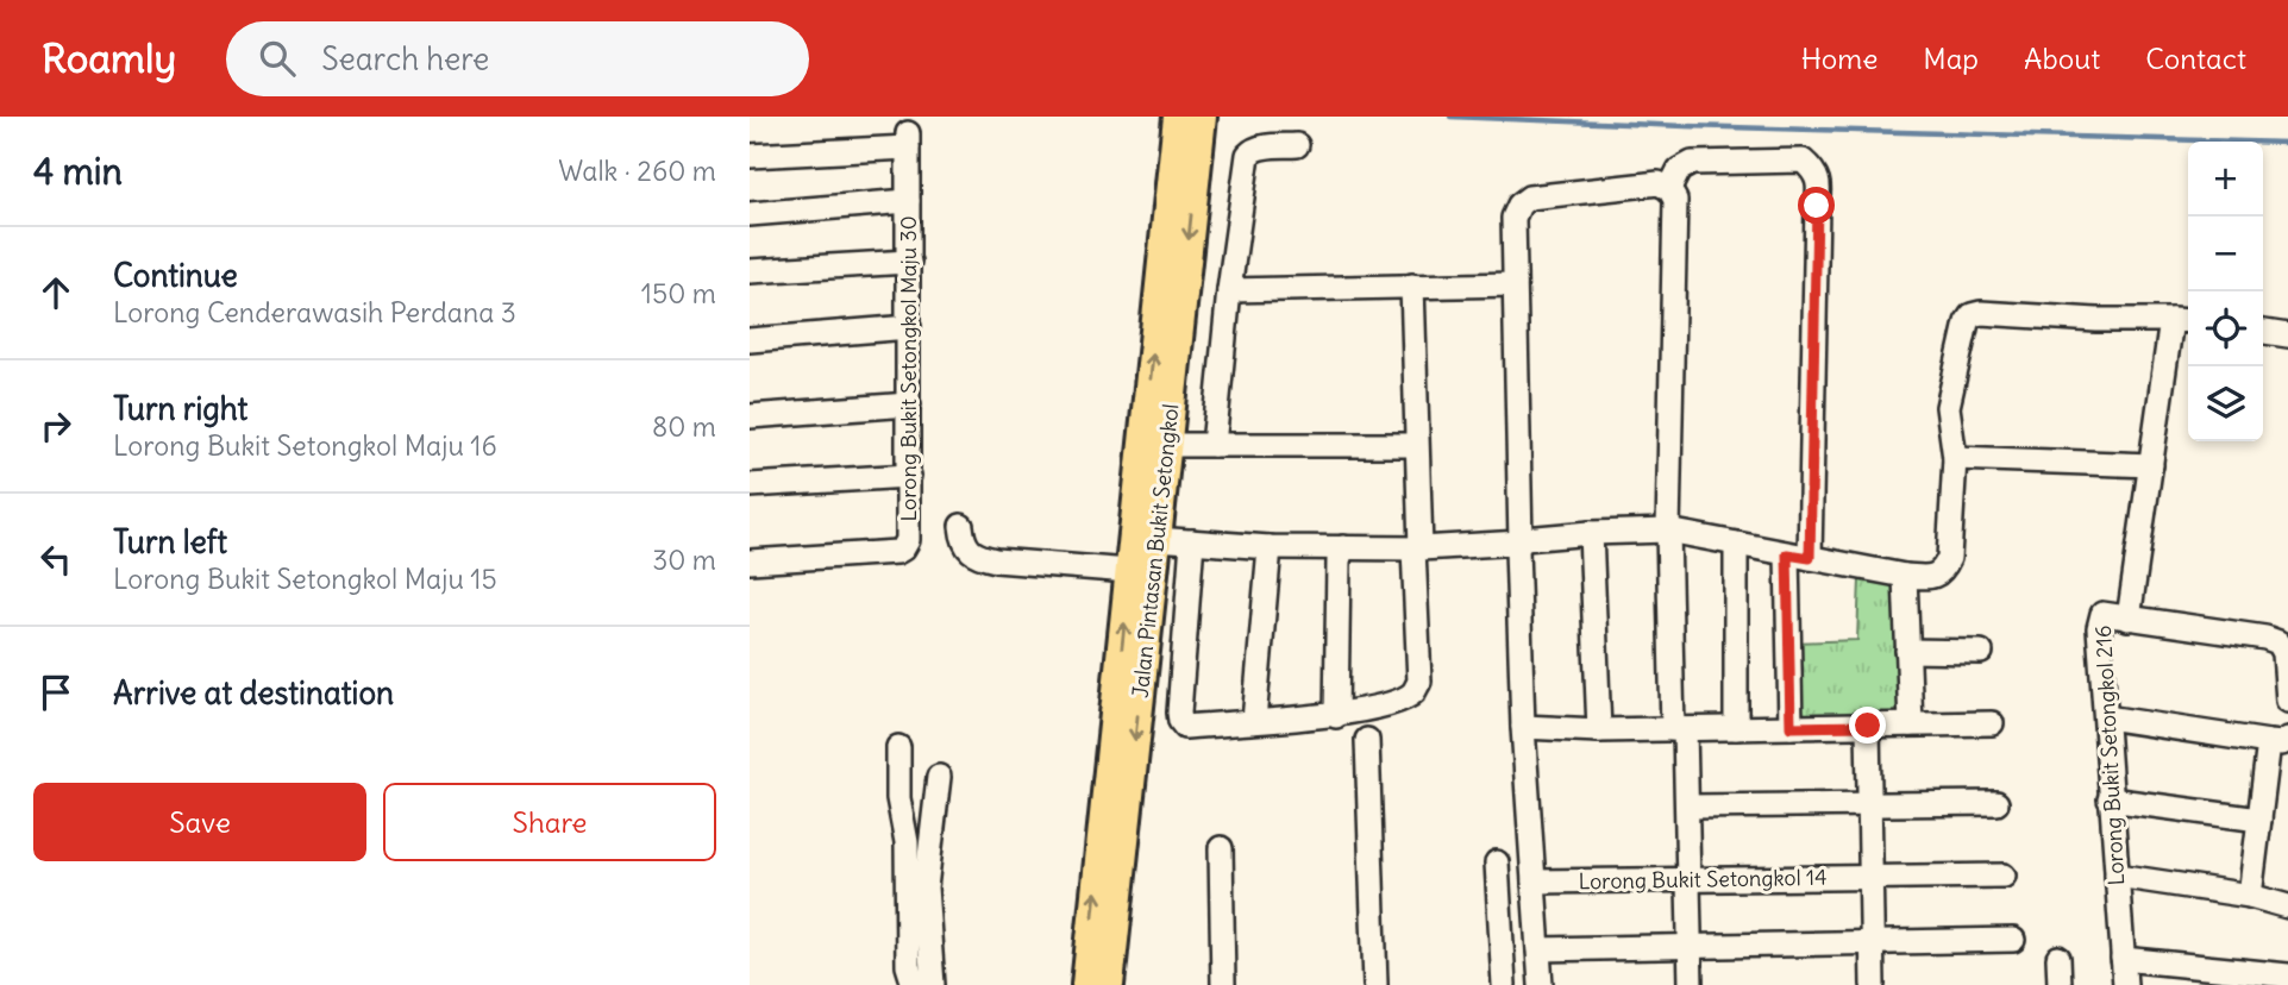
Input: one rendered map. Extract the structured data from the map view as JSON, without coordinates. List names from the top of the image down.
{
  "streets": {
    "main road": ["Jalan Pintasan Bukit Setongkol"],
    "street": ["Lorong Bukit Setongkol Maju 30", "Lorong Bukit Setongkol 216", "Lorong Bukit Setongkol 14"]
  },
  "page": {
    "header": "Roamly",
    "search": "Search here",
    "nav": [
      "Home",
      "Map",
      "About",
      "Contact"
    ],
    "heading": ["4 min", "Walk · 260 m"],
    "map_buttons": ["+", "−"],
    "list": [
      ["Continue", "Lorong Cenderawasih Perdana 3", "150 m"],
      ["Turn right", "Lorong Bukit Setongkol Maju 16", "80 m"],
      ["Turn left", "Lorong Bukit Setongkol Maju 15", "30 m"],
      "Arrive at destination"
    ],
    "buttons": ["Save", "Share"]
  }
}
